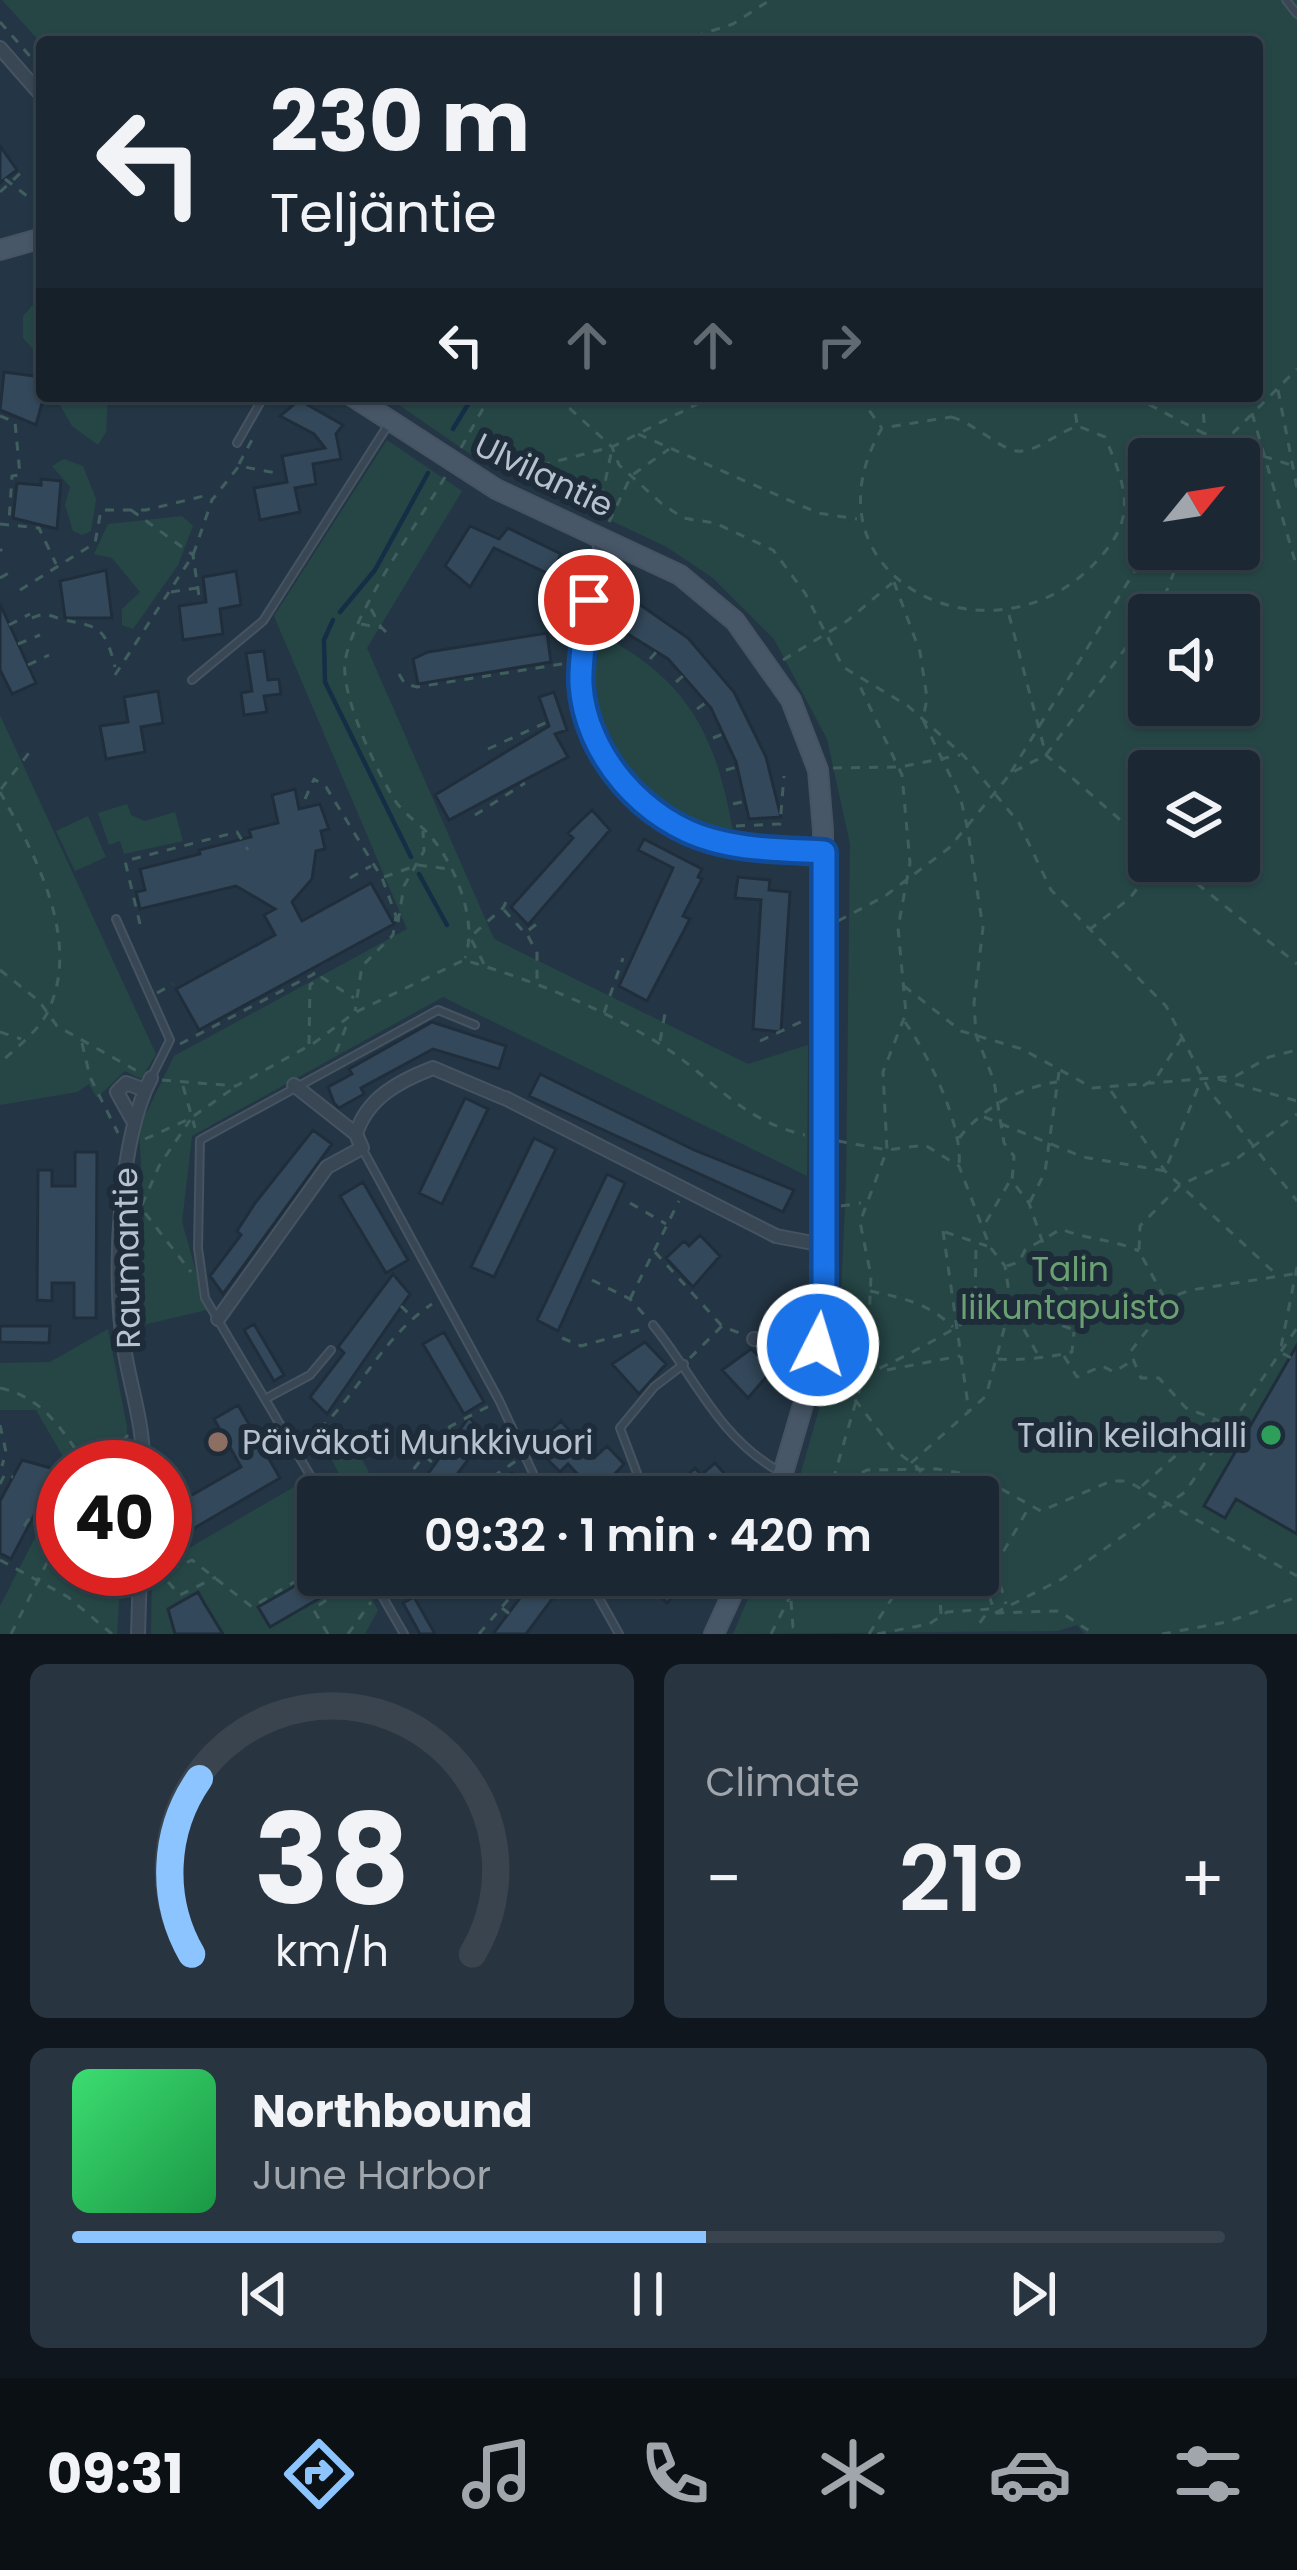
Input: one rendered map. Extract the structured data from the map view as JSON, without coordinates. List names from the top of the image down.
{
  "streets": {
    "street": ["Ulvilantie", "Raumantie"]
  },
  "parks": ["Talin liikuntapuisto"],
  "places": ["Talin keilahalli", "Päiväkoti Munkkivuori"],
  "north": "top right",
  "page": {
    "turn": ["230 m", "Teljäntie"],
    "limit": "40",
    "trip": "09:32 · 1 min · 420 m",
    "tile": "Climate",
    "heat": ["−", "21°", "+"],
    "song": ["Northbound", "June Harbor"],
    "tabs": "09:31",
    "gauge": ["38", "km/h"]
  }
}
